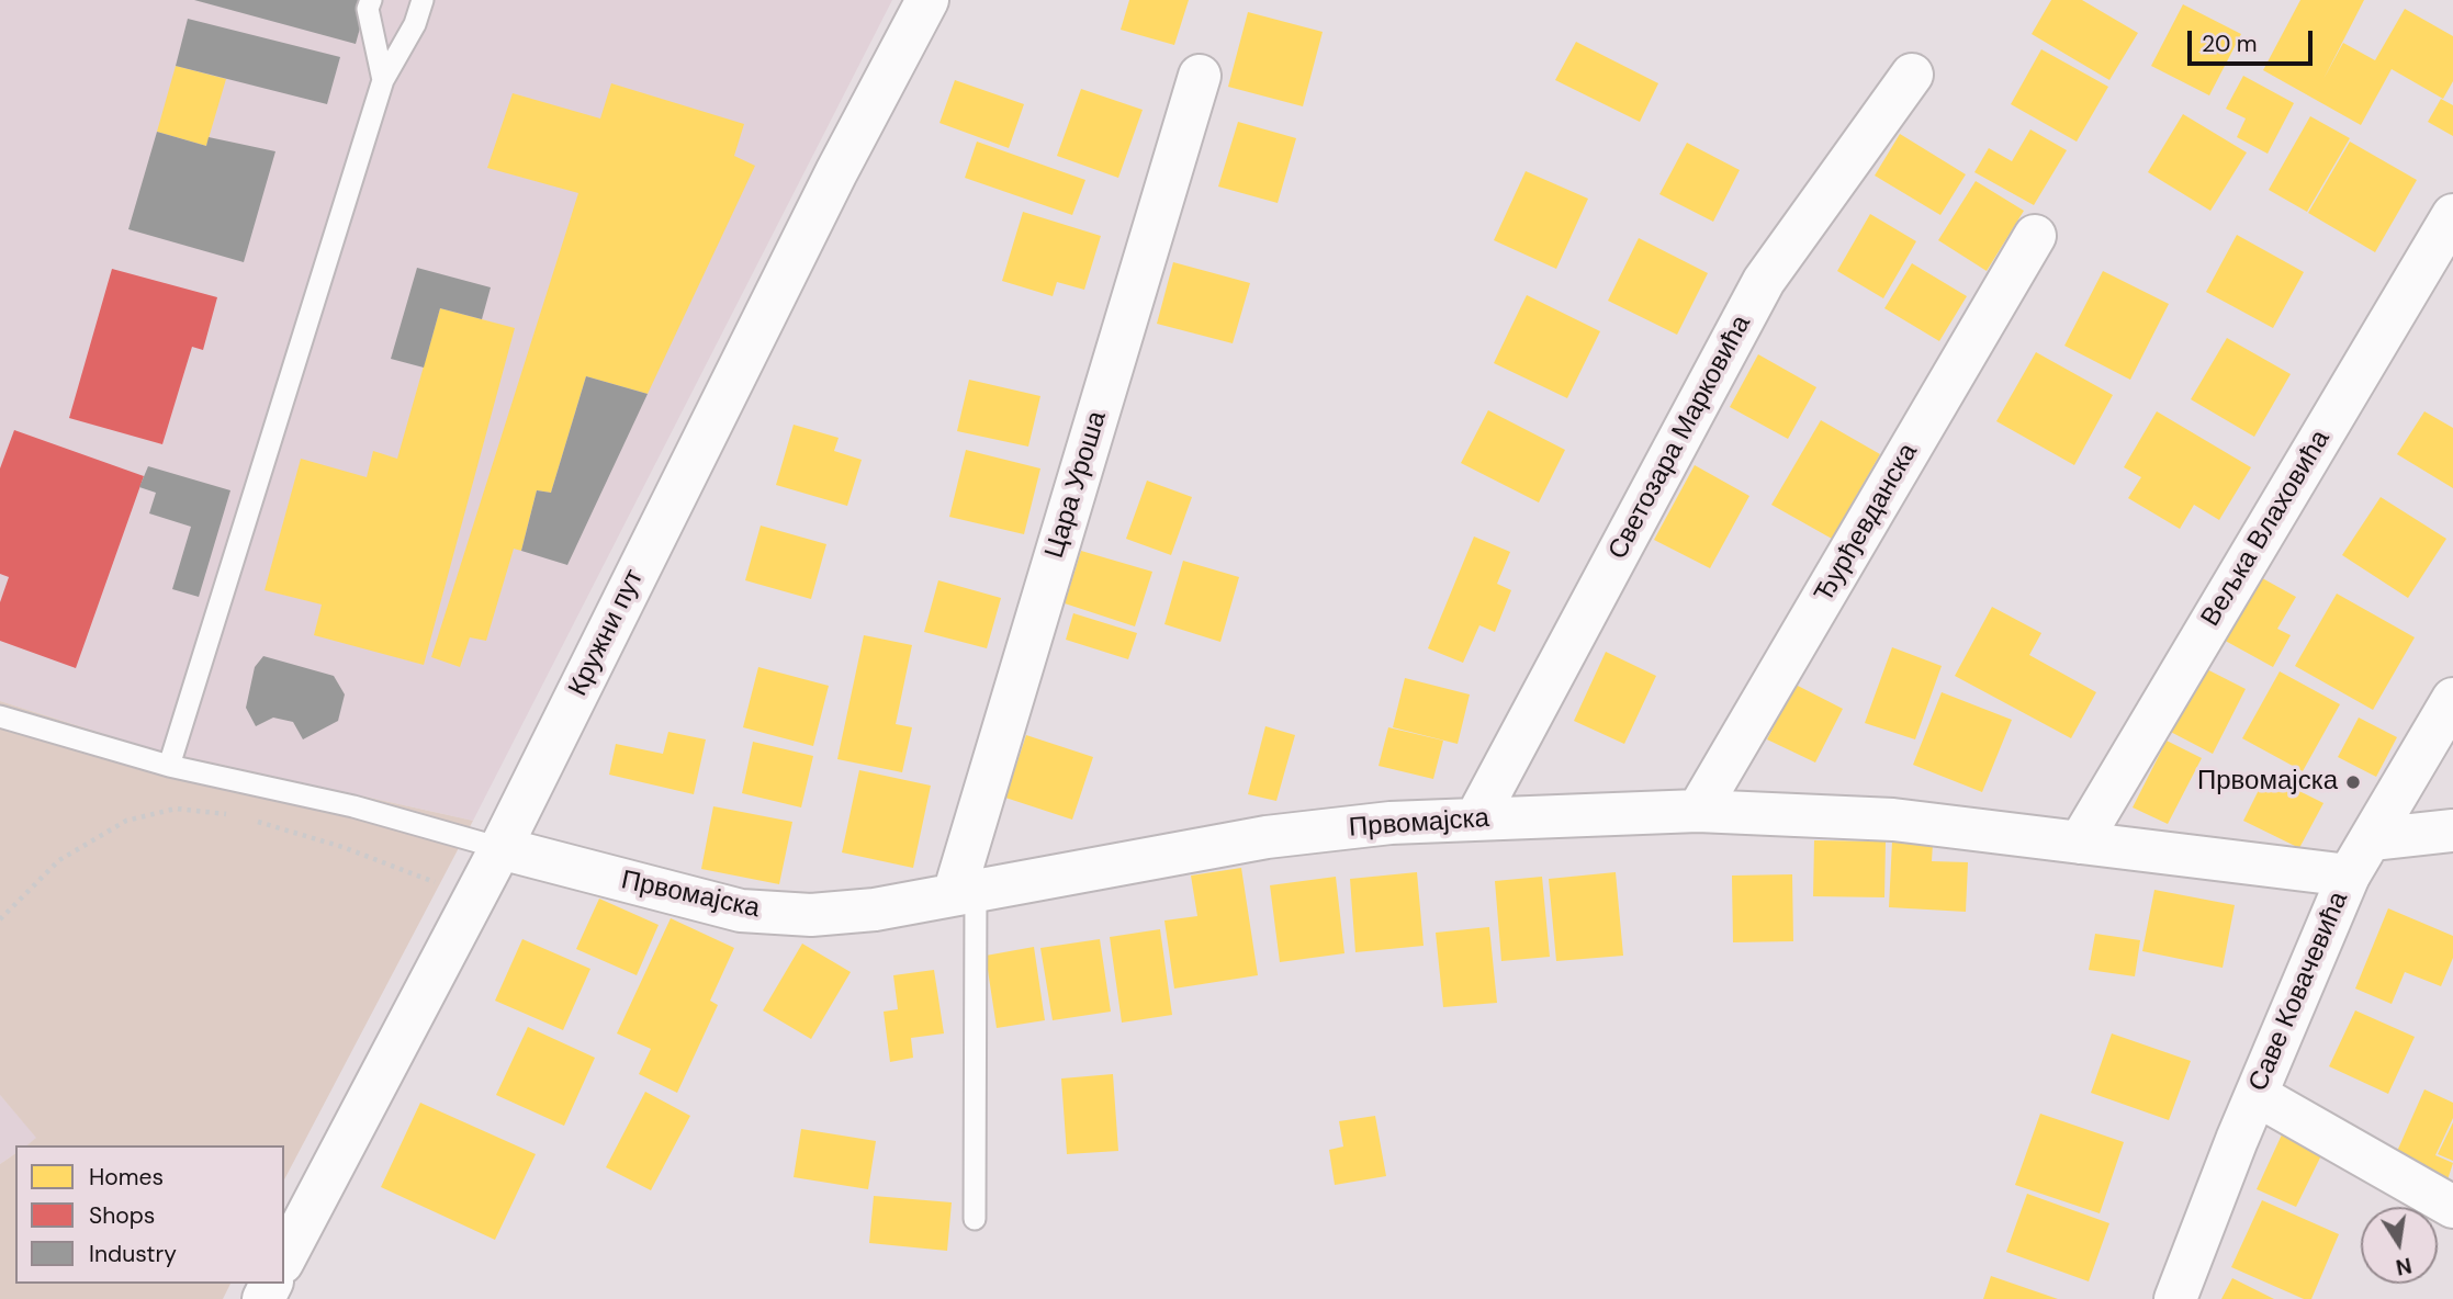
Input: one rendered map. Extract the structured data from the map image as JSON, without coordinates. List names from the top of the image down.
{
  "streets": {
    "street": [
      "Светозара Марковића",
      "Цара Уроша",
      "Ђурђевданска",
      "Вељка Влаховића",
      "Кружни пут",
      "Првомајска",
      "Саве Ковачевића"
    ]
  },
  "crossings": [
    ["Светозара Марковића", "Првомајска"],
    ["Цара Уроша", "Првомајска"],
    ["Ђурђевданска", "Првомајска"],
    ["Вељка Влаховића", "Првомајска"],
    ["Кружни пут", "Првомајска"],
    ["Првомајска", "Саве Ковачевића"]
  ],
  "places": ["Првомајска"],
  "legend": ["Homes", "Shops", "Industry"],
  "scale_bar": "20 m",
  "north": "bottom"
}
